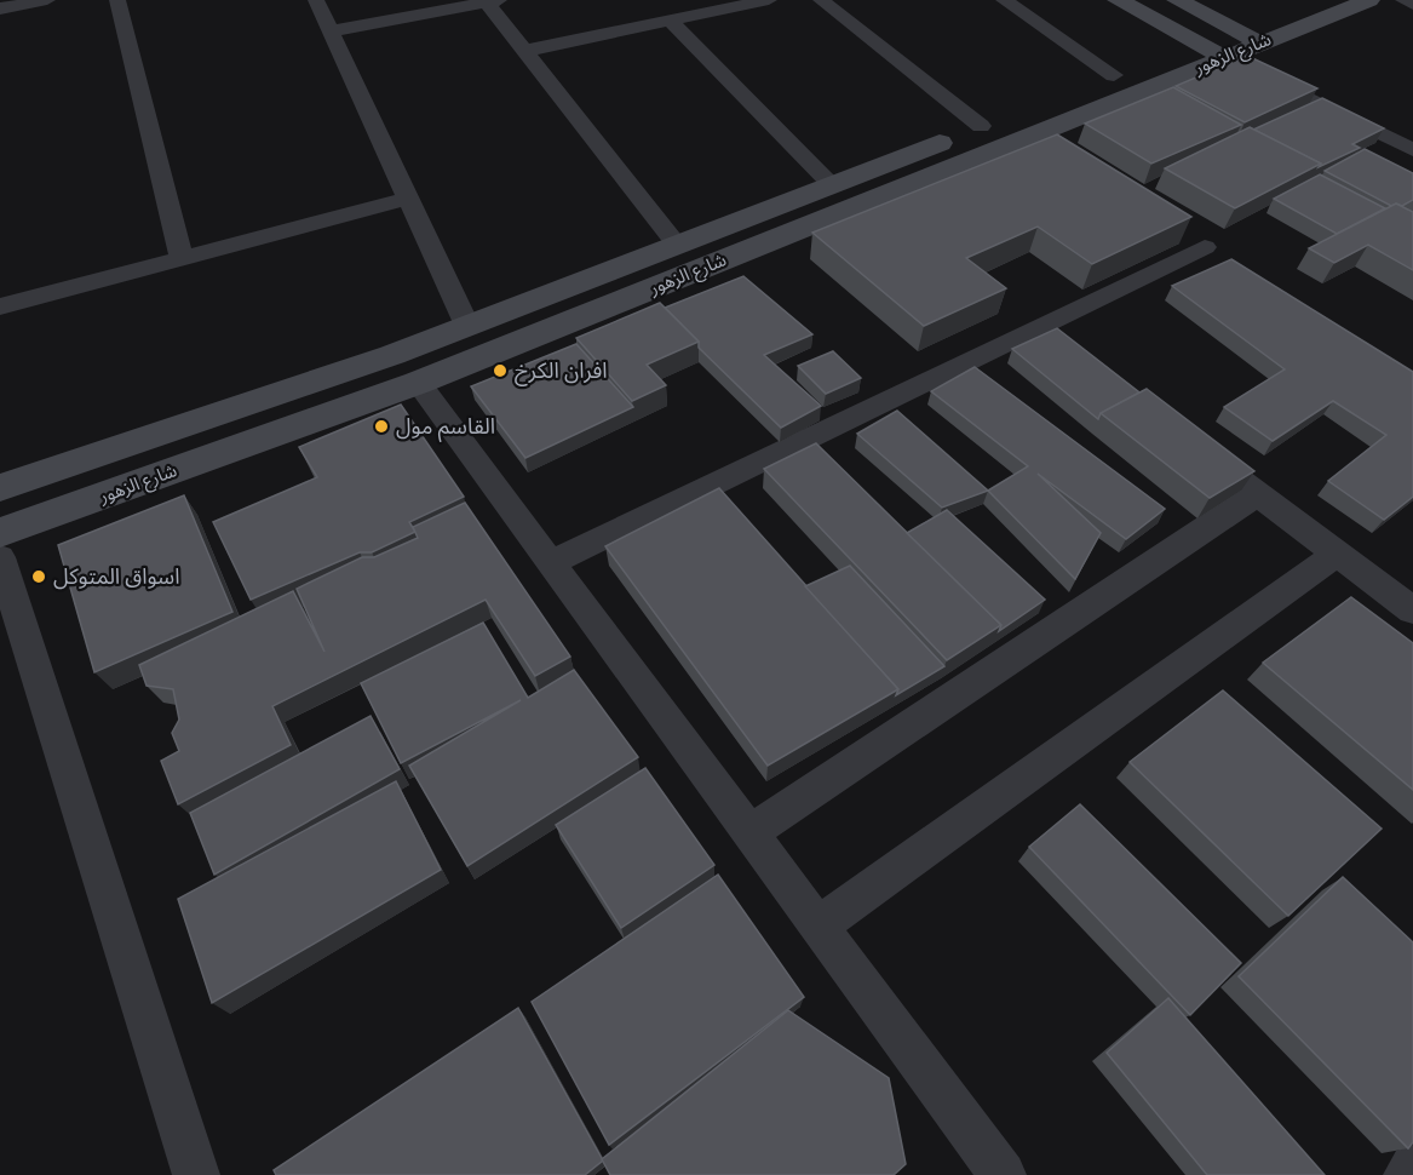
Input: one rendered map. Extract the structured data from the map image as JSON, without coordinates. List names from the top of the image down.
{
  "streets": {
    "main road": ["شارع الزهور"]
  },
  "places": ["افران الكرخ", "القاسم مول", "اسواق المتوكل"]
}
